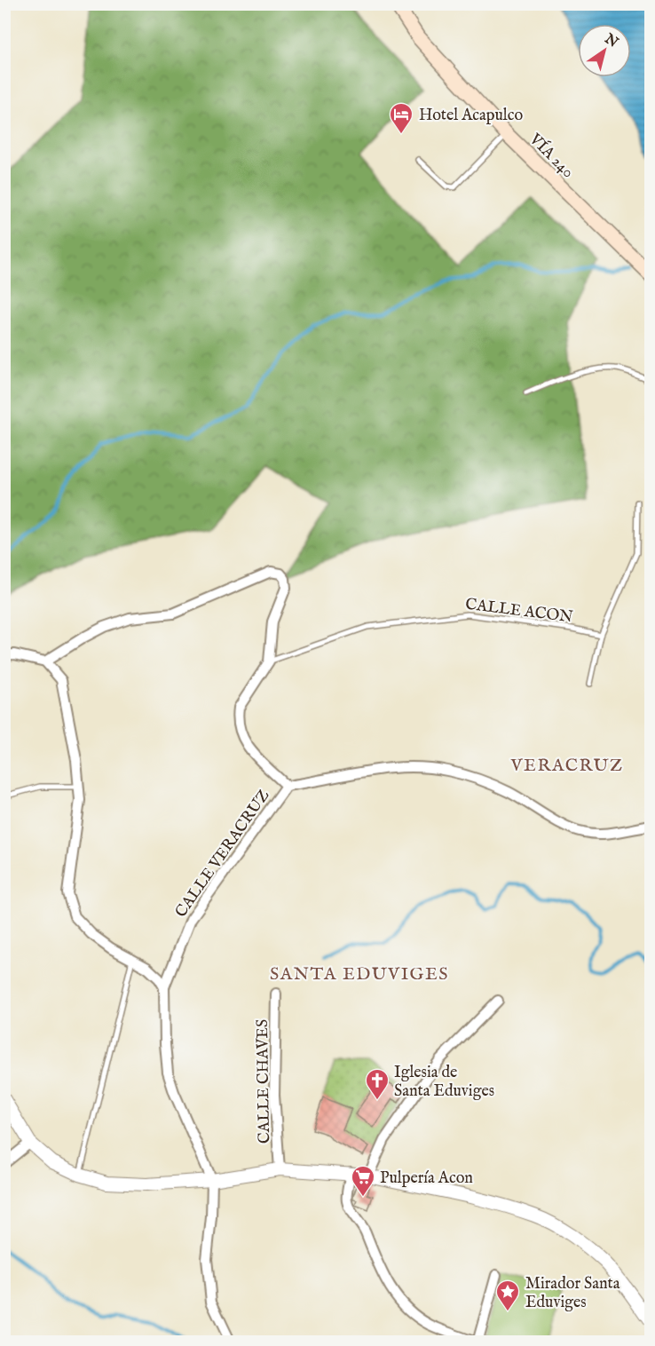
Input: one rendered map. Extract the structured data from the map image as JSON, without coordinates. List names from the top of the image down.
{
  "streets": {
    "main road": ["VÍA 240"],
    "street": ["CALLE VERACRUZ", "CALLE CHAVES"],
    "lane": ["CALLE ACON"]
  },
  "districts": ["VERACRUZ", "SANTA EDUVIGES"],
  "places": {
    "hotel": ["Hotel Acapulco"],
    "church": ["Iglesia de Santa Eduviges"],
    "supermarket": ["Pulpería Acon"],
    "place": ["Mirador Santa Eduviges"]
  },
  "north": "top right"
}
